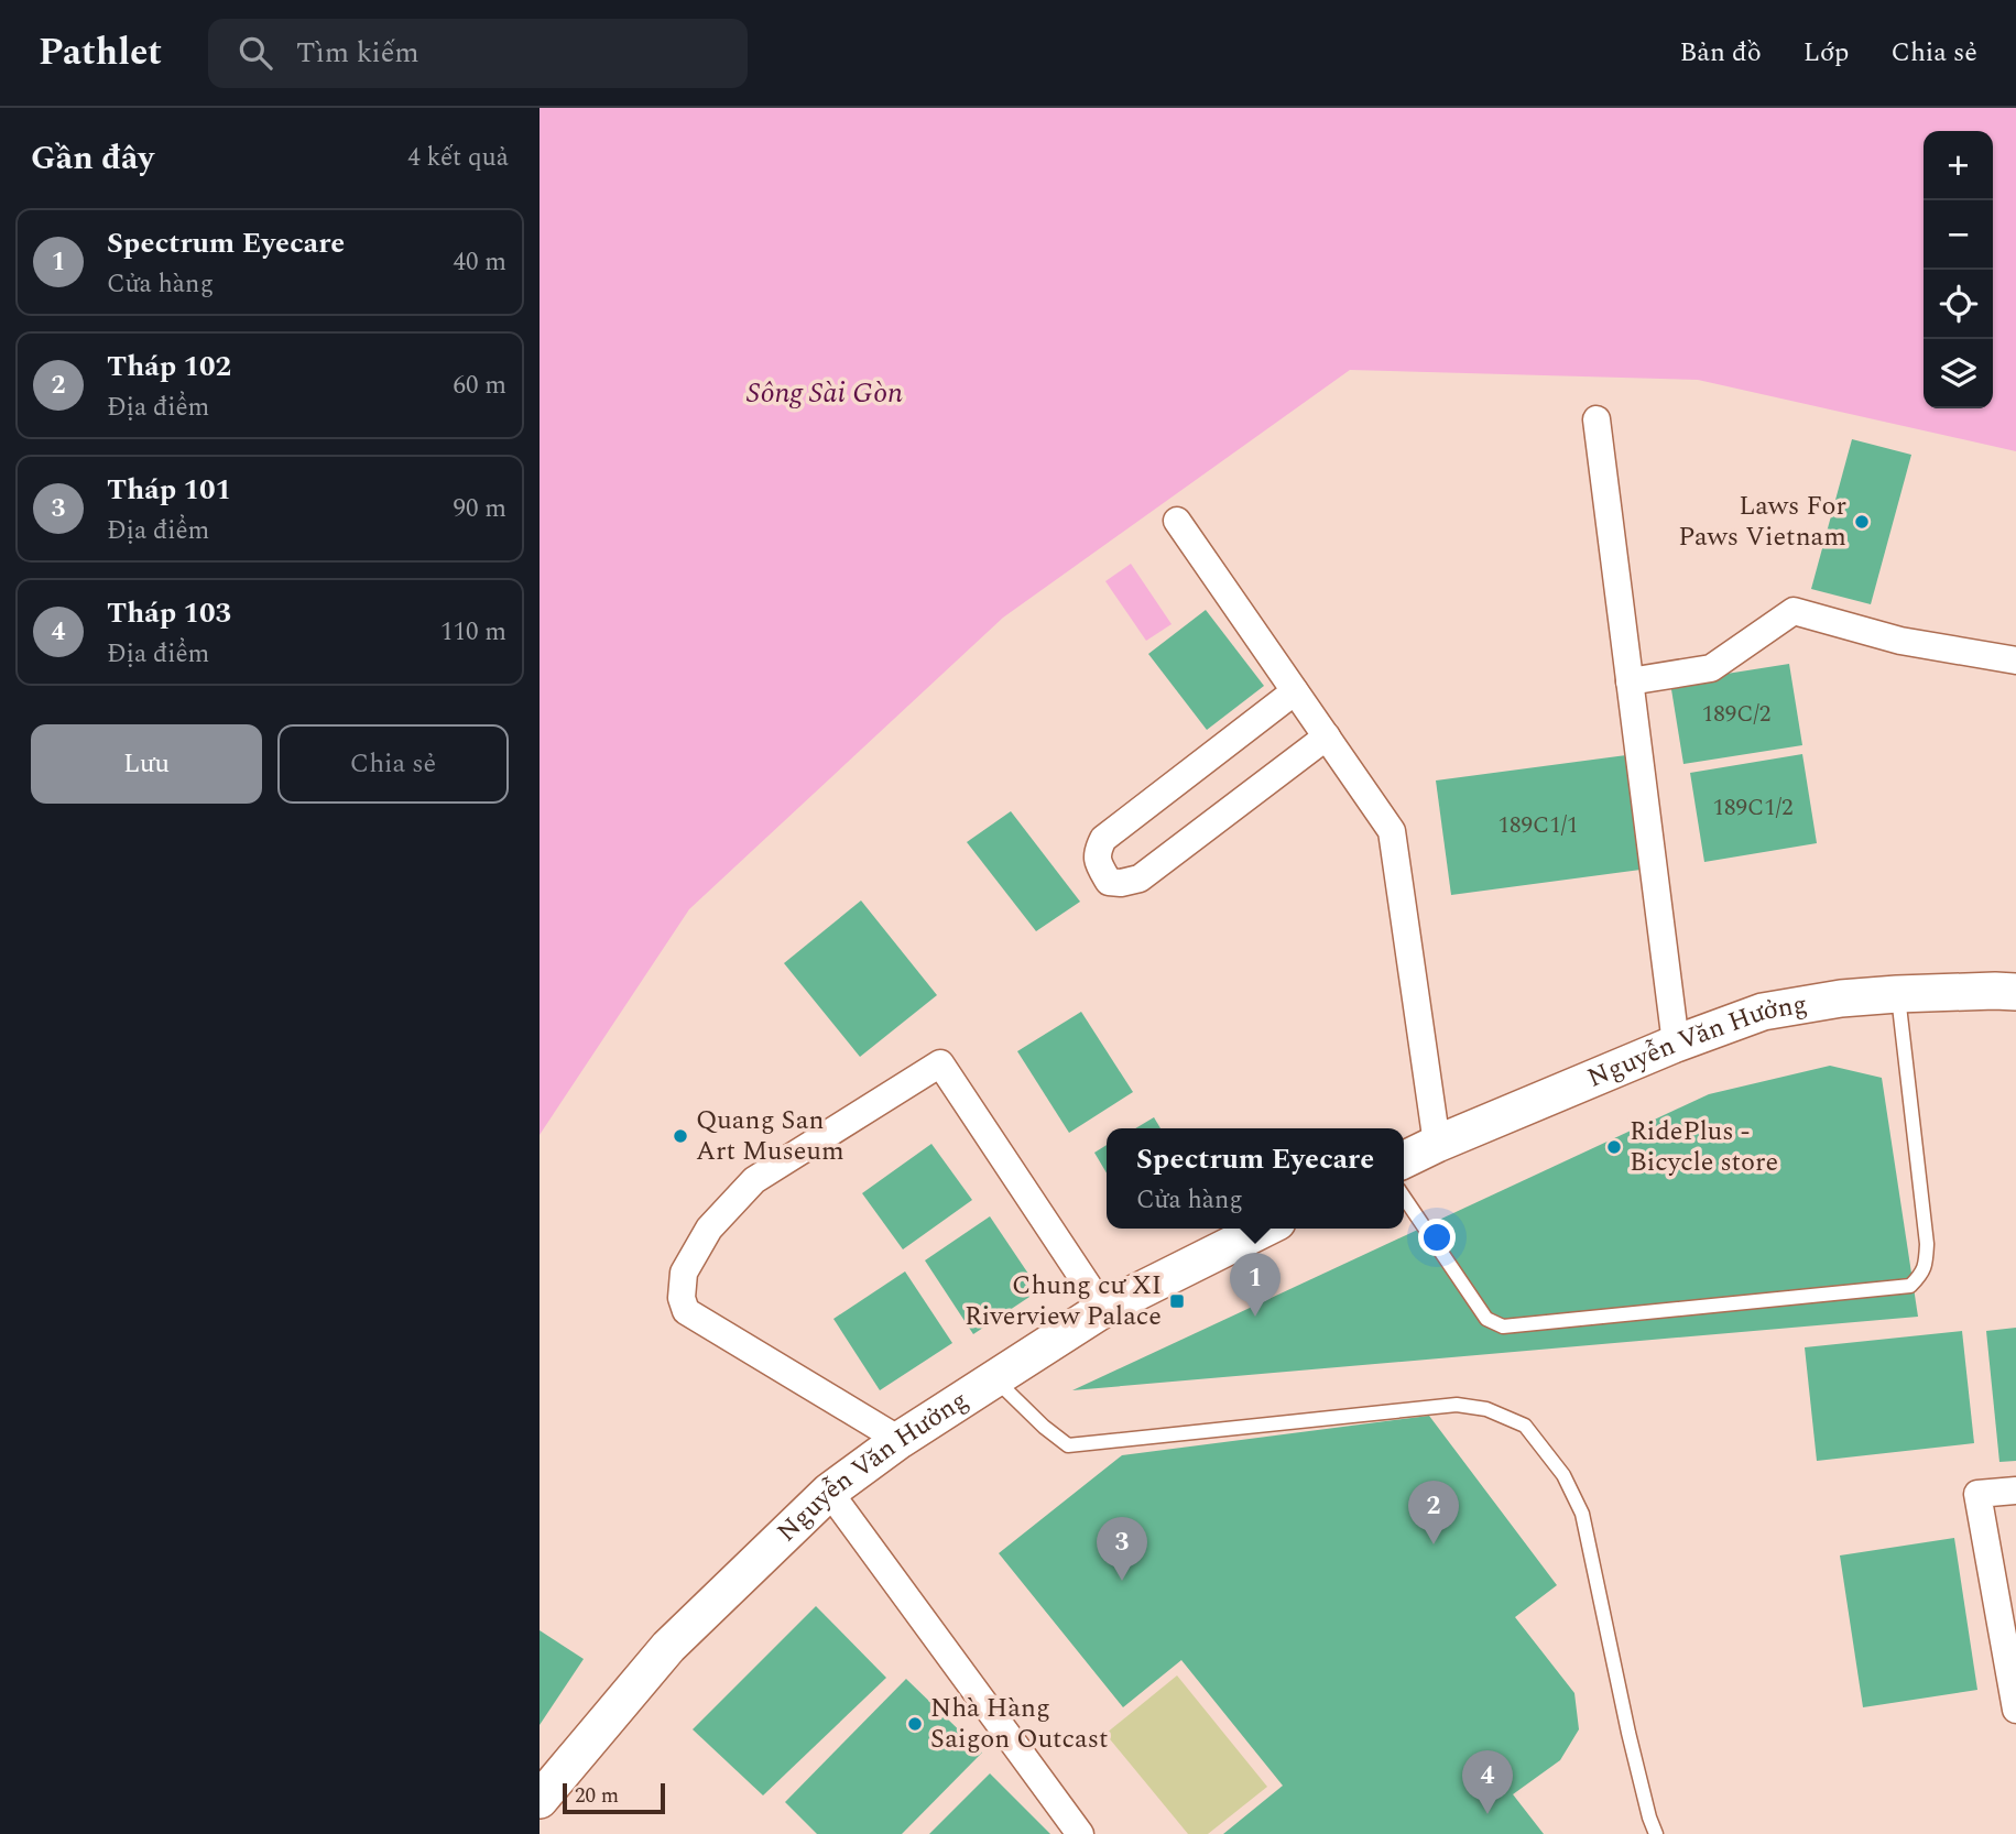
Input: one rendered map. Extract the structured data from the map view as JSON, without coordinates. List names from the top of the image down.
{
  "streets": {
    "main road": ["Nguyễn Văn Hưởng"]
  },
  "water": ["Sông Sài Gòn"],
  "places": {
    "other": [
      "Laws For Paws Vietnam",
      "Quang San Art Museum",
      "RidePlus - Bicycle store",
      "Nhà Hàng Saigon Outcast"
    ],
    "transit": ["Chung cư XI Riverview Palace"]
  },
  "house_numbers": ["189C/2", "189C1/2", "189C1/1"],
  "scale_bar": "20 m",
  "page": {
    "header": "Pathlet",
    "search": "Tìm kiếm",
    "nav": ["Bản đồ", "Lớp", "Chia sẻ"],
    "heading": ["Gần đây", "4 kết quả"],
    "map_buttons": ["+", "−"],
    "list": [
      {
        "mark": "1",
        "name": "Spectrum Eyecare",
        "note": "Cửa hàng",
        "value": "40 m"
      },
      {
        "mark": "2",
        "name": "Tháp 102",
        "note": "Địa điểm",
        "value": "60 m"
      },
      {
        "mark": "3",
        "name": "Tháp 101",
        "note": "Địa điểm",
        "value": "90 m"
      },
      {
        "mark": "4",
        "name": "Tháp 103",
        "note": "Địa điểm",
        "value": "110 m"
      }
    ],
    "buttons": ["Lưu", "Chia sẻ"],
    "popup": ["Spectrum Eyecare", "Cửa hàng"],
    "pins": [
      "1",
      "2",
      "3",
      "4"
    ],
    "scale": "20 m"
  }
}
